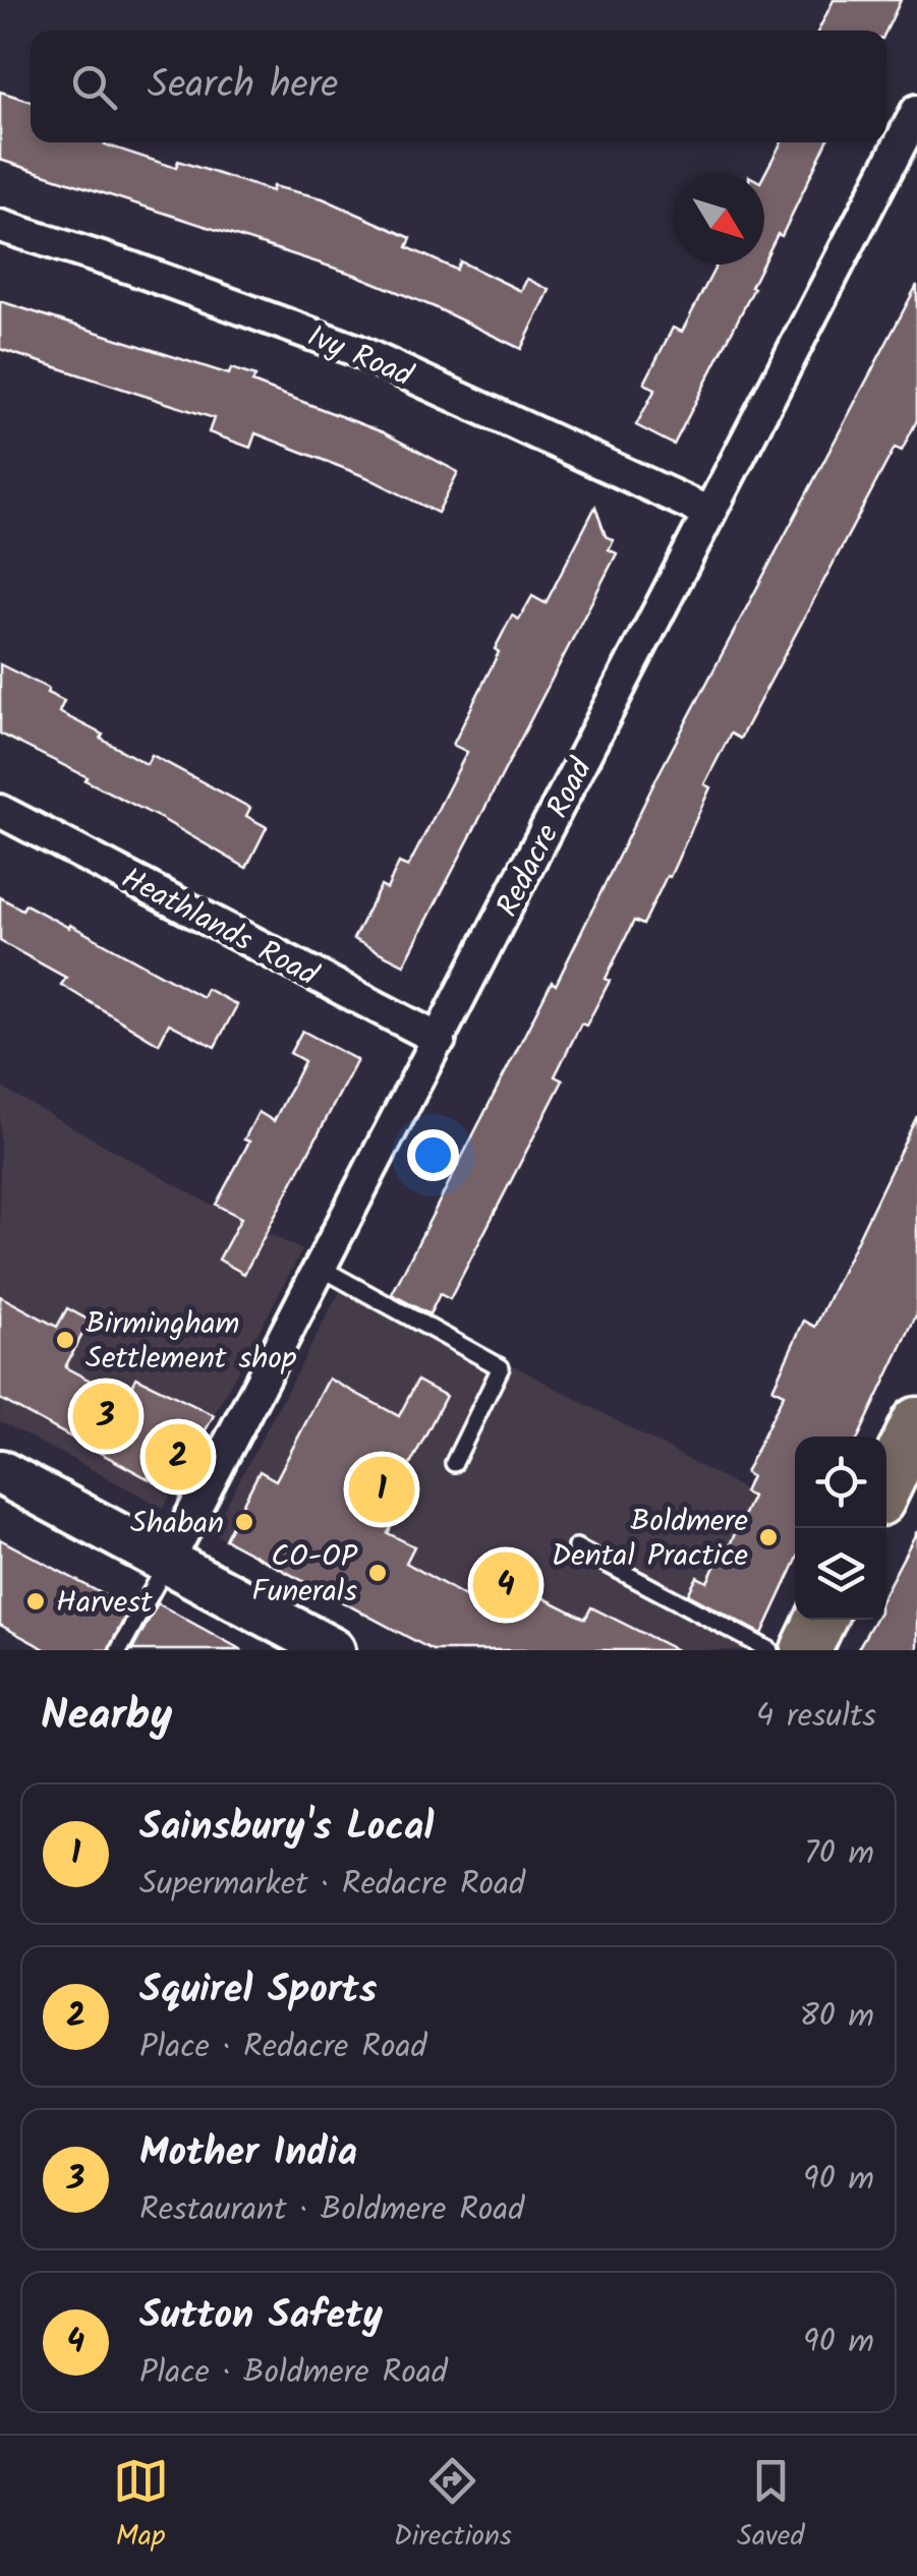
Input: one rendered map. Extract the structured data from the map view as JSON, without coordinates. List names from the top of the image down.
{
  "streets": {
    "street": ["Ivy Road", "Redacre Road", "Heathlands Road"]
  },
  "crossings": [
    ["Ivy Road", "Redacre Road"],
    ["Redacre Road", "Heathlands Road"]
  ],
  "places": [
    "Birmingham Settlement shop",
    "Shaban",
    "Boldmere Dental Practice",
    "CO-OP Funerals",
    "Harvest"
  ],
  "north": "bottom right",
  "page": {
    "search": "Search here",
    "pins": [
      "3",
      "2",
      "1",
      "4"
    ],
    "heading": ["Nearby", "4 results"],
    "list": [
      {
        "mark": "1",
        "name": "Sainsbury's Local",
        "note": "Supermarket · Redacre Road",
        "value": "70 m"
      },
      {
        "mark": "2",
        "name": "Squirel Sports",
        "note": "Place · Redacre Road",
        "value": "80 m"
      },
      {
        "mark": "3",
        "name": "Mother India",
        "note": "Restaurant · Boldmere Road",
        "value": "90 m"
      },
      {
        "mark": "4",
        "name": "Sutton Safety",
        "note": "Place · Boldmere Road",
        "value": "90 m"
      }
    ],
    "nav": ["Map", "Directions", "Saved"]
  }
}
